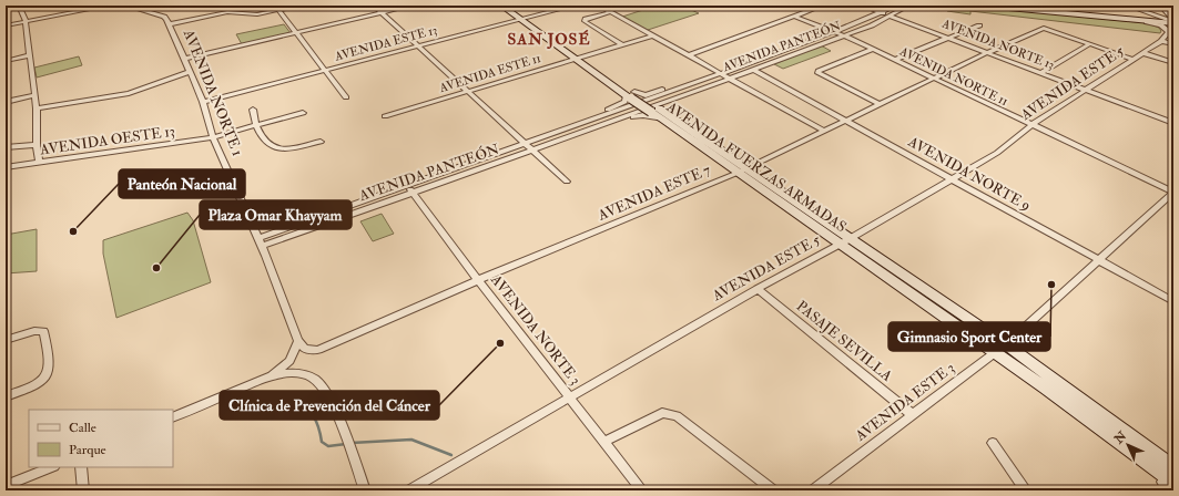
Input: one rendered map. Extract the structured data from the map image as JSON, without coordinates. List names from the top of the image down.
{
  "streets": {
    "main road": ["AVENIDA FUERZAS ARMADAS"],
    "street": [
      "AVENIDA ESTE 13",
      "AVENIDA NORTE 13",
      "AVENIDA PANTEÓN",
      "AVENIDA ESTE 11",
      "AVENIDA NORTE 11",
      "AVENIDA ESTE 5",
      "AVENIDA NORTE 1",
      "AVENIDA OESTE 13",
      "AVENIDA NORTE 9",
      "AVENIDA ESTE 7",
      "AVENIDA NORTE 3",
      "PASAJE SEVILLA",
      "AVENIDA ESTE 3"
    ]
  },
  "crossings": [
    ["AVENIDA ESTE 13", "AVENIDA NORTE 1"],
    ["AVENIDA ESTE 13", "AVENIDA FUERZAS ARMADAS"],
    ["AVENIDA NORTE 13", "AVENIDA PANTEÓN"],
    ["AVENIDA NORTE 13", "AVENIDA ESTE 5"],
    ["AVENIDA NORTE 13", "AVENIDA ESTE 7"],
    ["AVENIDA PANTEÓN", "AVENIDA NORTE 11"],
    ["AVENIDA PANTEÓN", "AVENIDA NORTE 1"],
    ["AVENIDA PANTEÓN", "AVENIDA FUERZAS ARMADAS"],
    ["AVENIDA PANTEÓN", "AVENIDA NORTE 9"],
    ["AVENIDA PANTEÓN", "AVENIDA NORTE 3"],
    ["AVENIDA ESTE 11", "AVENIDA FUERZAS ARMADAS"],
    ["AVENIDA NORTE 11", "AVENIDA ESTE 5"],
    ["AVENIDA NORTE 11", "AVENIDA ESTE 7"],
    ["AVENIDA NORTE 11", "AVENIDA ESTE 3"],
    ["AVENIDA ESTE 5", "AVENIDA FUERZAS ARMADAS"],
    ["AVENIDA ESTE 5", "AVENIDA NORTE 9"],
    ["AVENIDA ESTE 5", "AVENIDA NORTE 3"],
    ["AVENIDA ESTE 5", "PASAJE SEVILLA"],
    ["AVENIDA NORTE 1", "AVENIDA OESTE 13"],
    ["AVENIDA NORTE 1", "AVENIDA ESTE 7"],
    ["AVENIDA FUERZAS ARMADAS", "AVENIDA ESTE 7"],
    ["AVENIDA FUERZAS ARMADAS", "AVENIDA ESTE 3"],
    ["AVENIDA NORTE 9", "AVENIDA ESTE 7"],
    ["AVENIDA NORTE 9", "AVENIDA ESTE 3"],
    ["AVENIDA ESTE 7", "AVENIDA NORTE 3"],
    ["PASAJE SEVILLA", "AVENIDA ESTE 3"]
  ],
  "districts": ["SAN JOSÉ"],
  "places": [
    "Panteón Nacional",
    "Plaza Omar Khayyam",
    "Gimnasio Sport Center",
    "Clínica de Prevención del Cáncer"
  ],
  "legend": ["Calle", "Parque"],
  "north": "top left"
}
